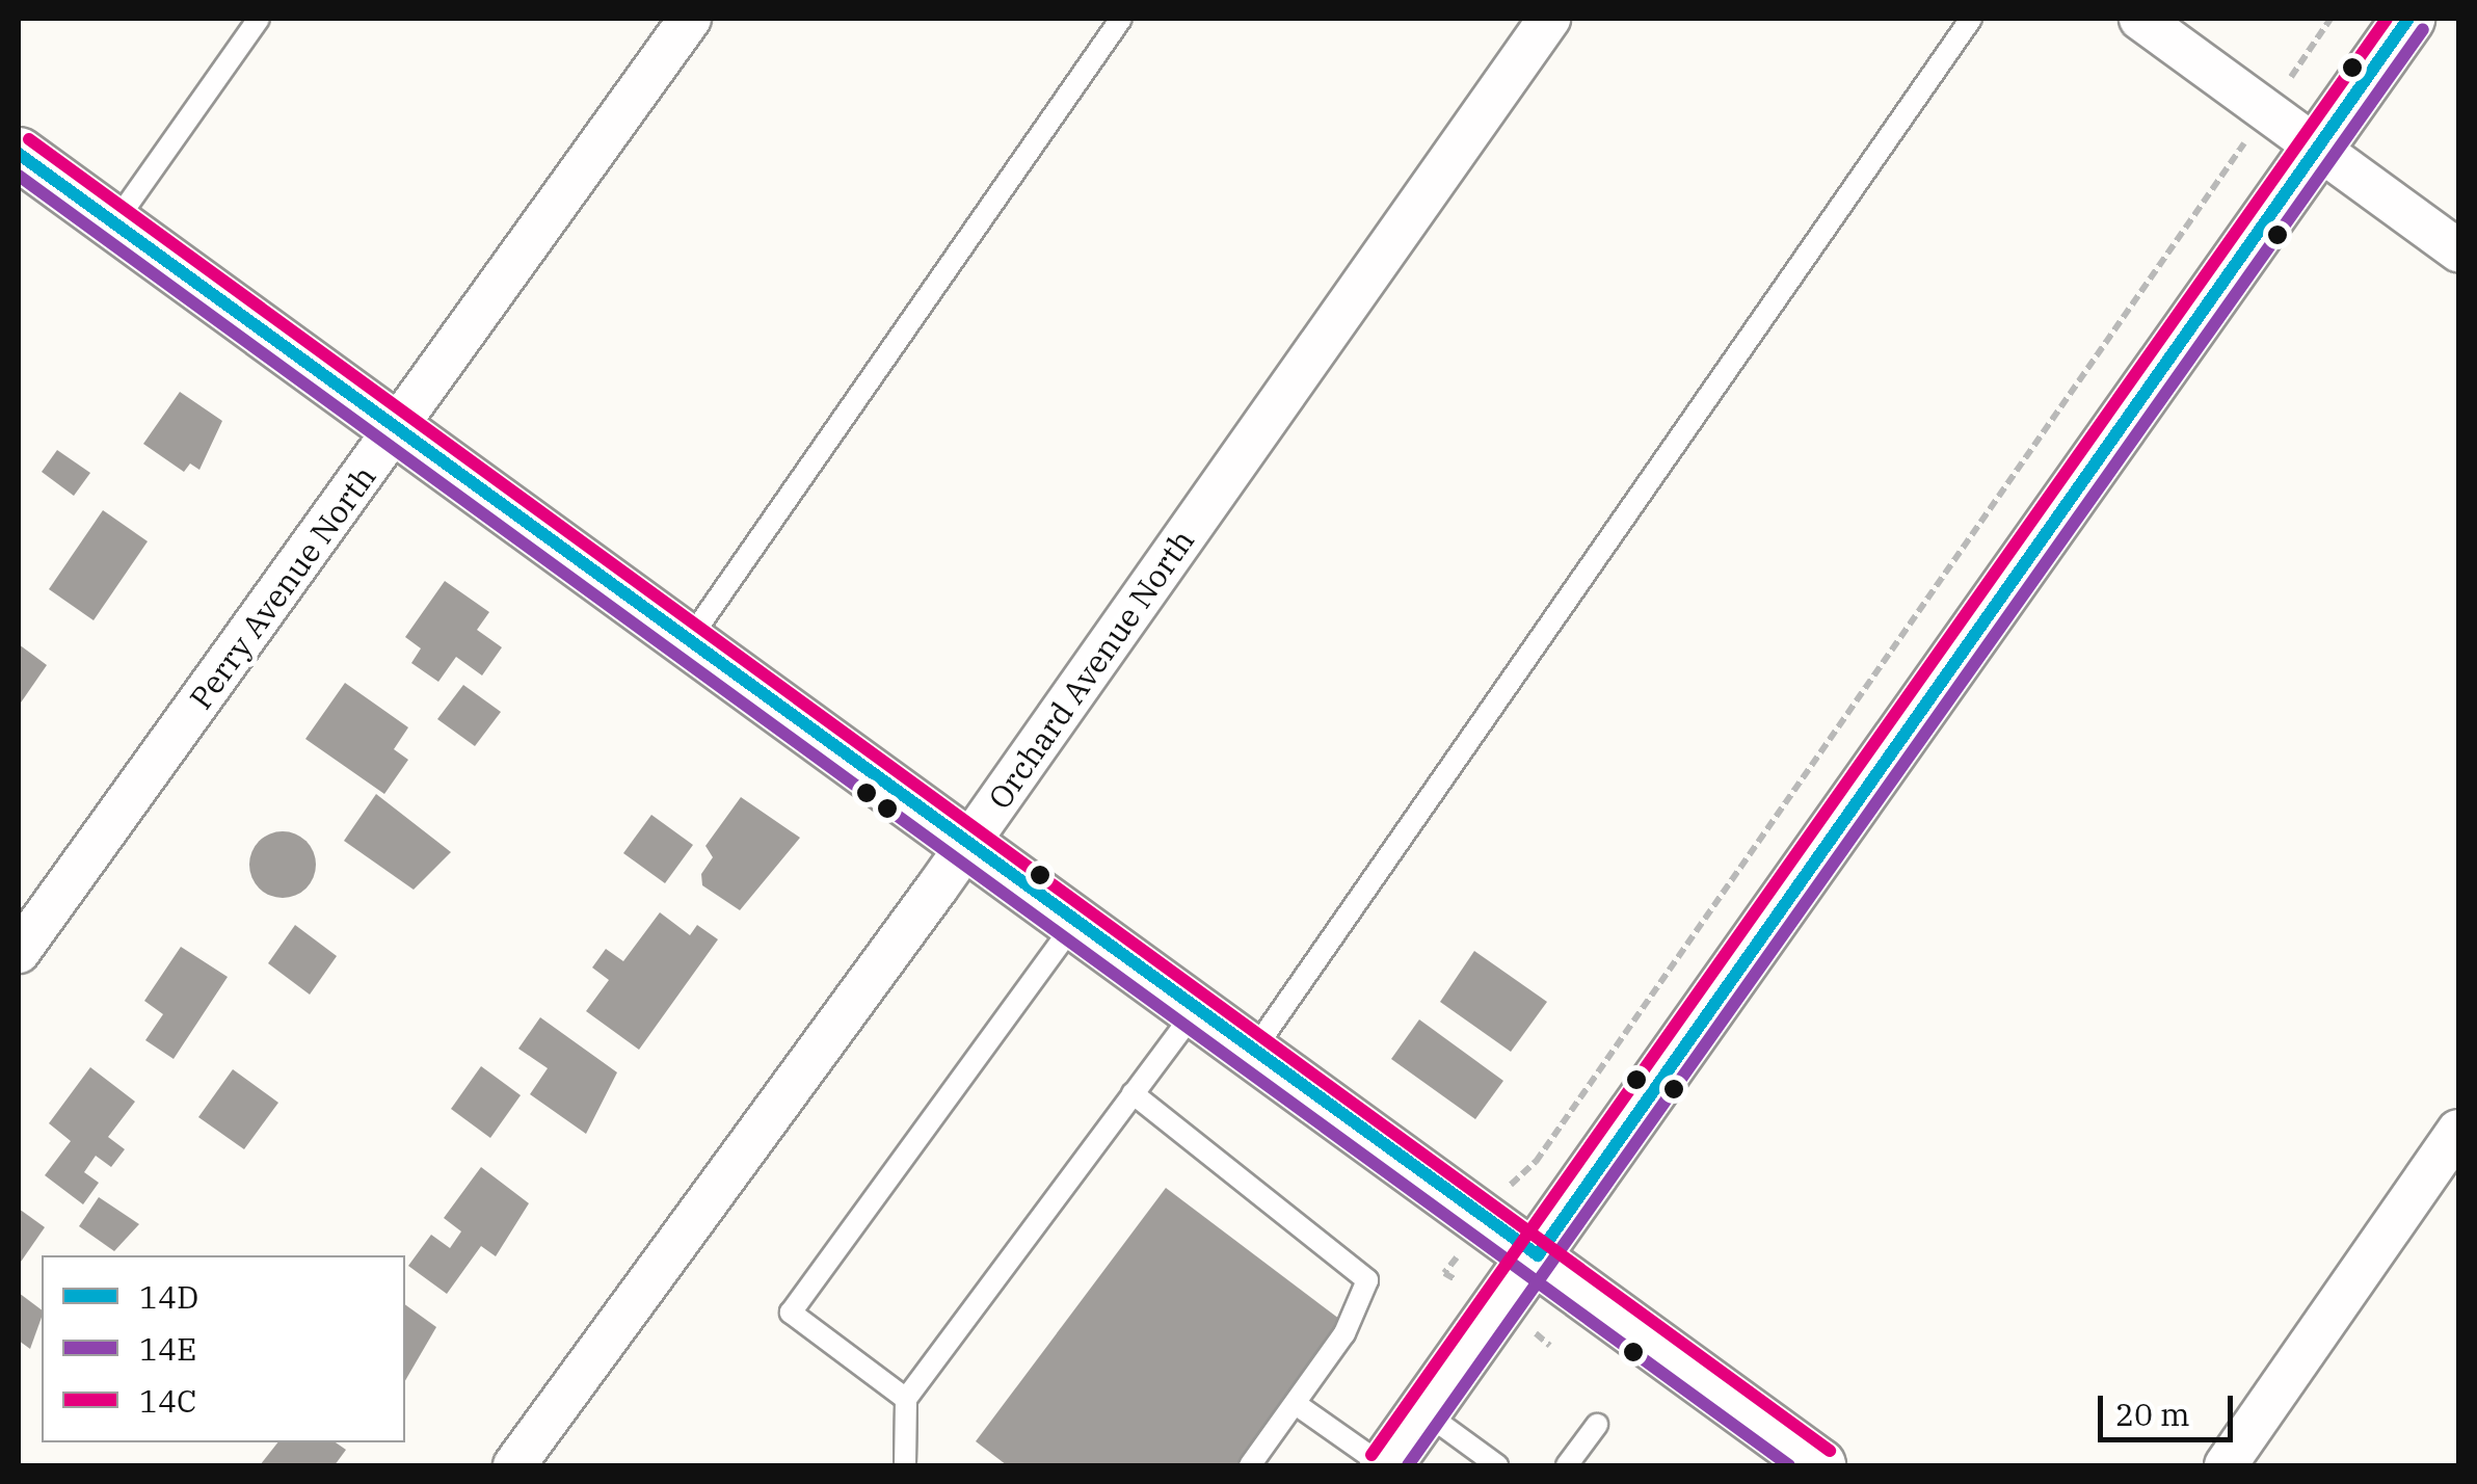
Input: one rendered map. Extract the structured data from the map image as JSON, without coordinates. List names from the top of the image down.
{
  "streets": {
    "street": ["Perry Avenue North", "Orchard Avenue North"]
  },
  "lines": ["transit line 14D", "transit line 14C", "transit line 14E"],
  "legend": ["14D", "14E", "14C"],
  "scale_bar": "20 m"
}
